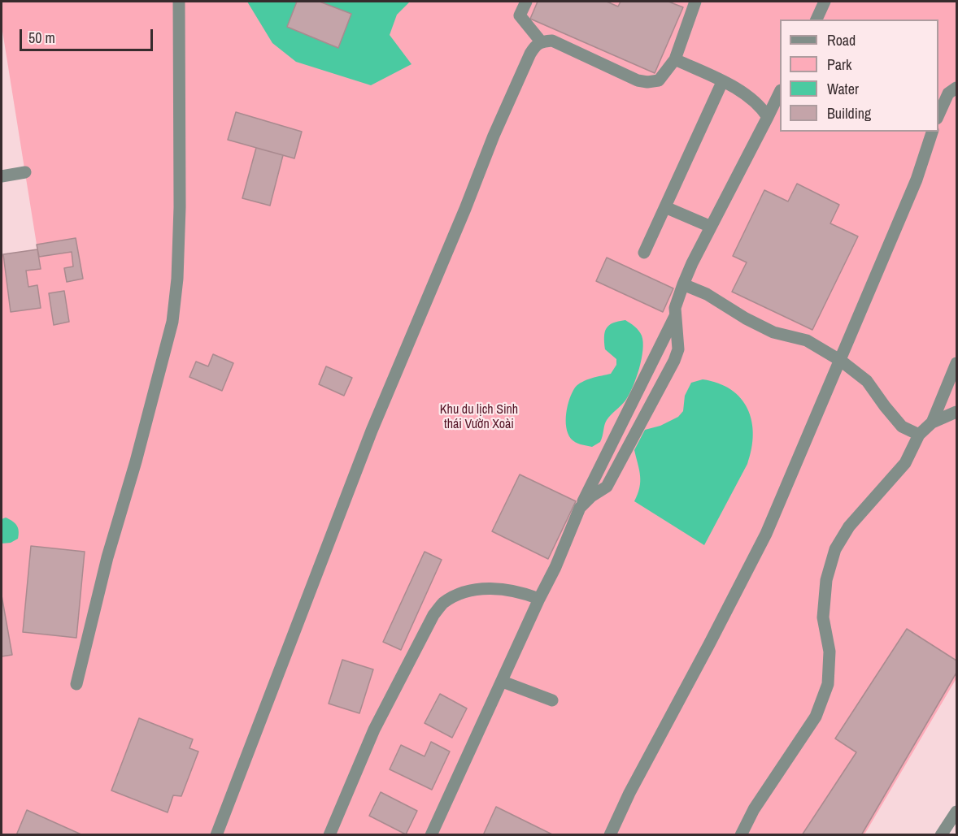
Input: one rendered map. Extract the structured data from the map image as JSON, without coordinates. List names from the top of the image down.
{
  "parks": ["Khu du lịch Sinh thái Vườn Xoài"],
  "legend": [
    "Road",
    "Park",
    "Water",
    "Building"
  ],
  "scale_bar": "50 m"
}
